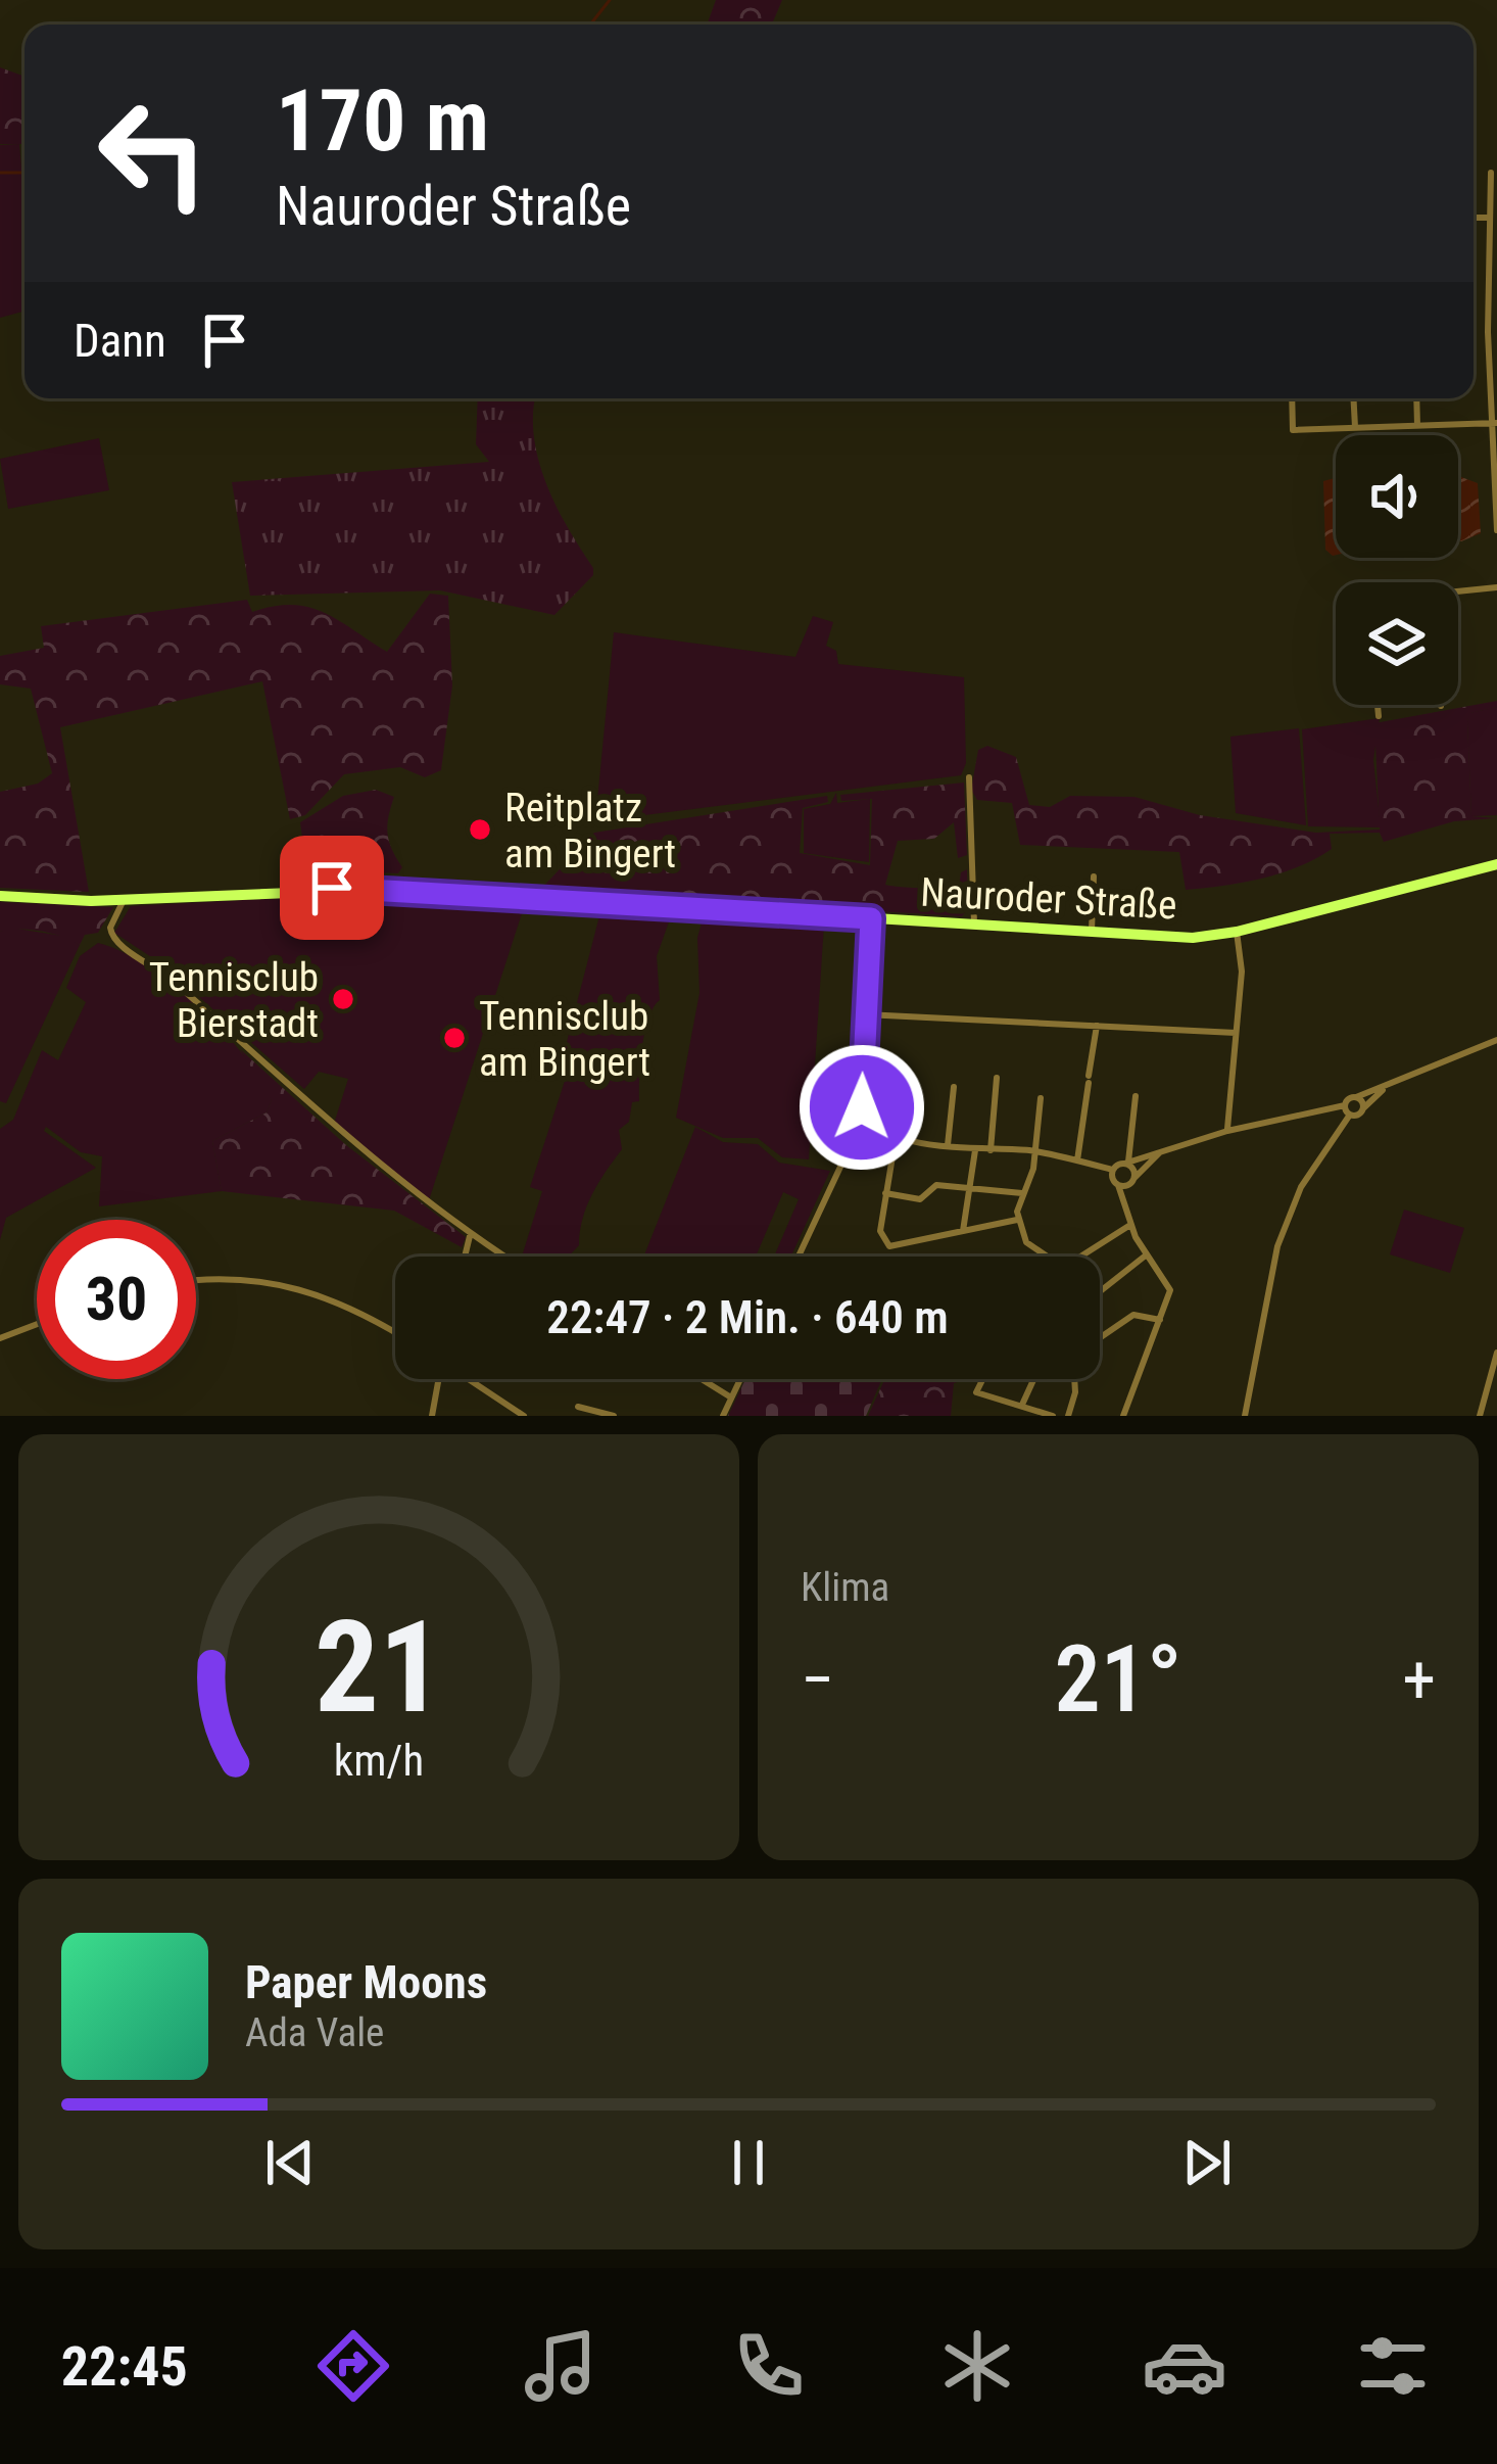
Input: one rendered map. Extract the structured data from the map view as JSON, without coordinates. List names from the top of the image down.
{
  "streets": {
    "main road": ["Nauroder Straße"]
  },
  "places": ["Reitplatz am Bingert", "Tennisclub Bierstadt", "Tennisclub am Bingert"],
  "page": {
    "turn": ["170 m", "Nauroder Straße"],
    "then": "Dann",
    "limit": "30",
    "trip": "22:47 · 2 Min. · 640 m",
    "tile": "Klima",
    "heat": ["−", "21°", "+"],
    "song": ["Paper Moons", "Ada Vale"],
    "tabs": "22:45",
    "gauge": ["21", "km/h"]
  }
}
